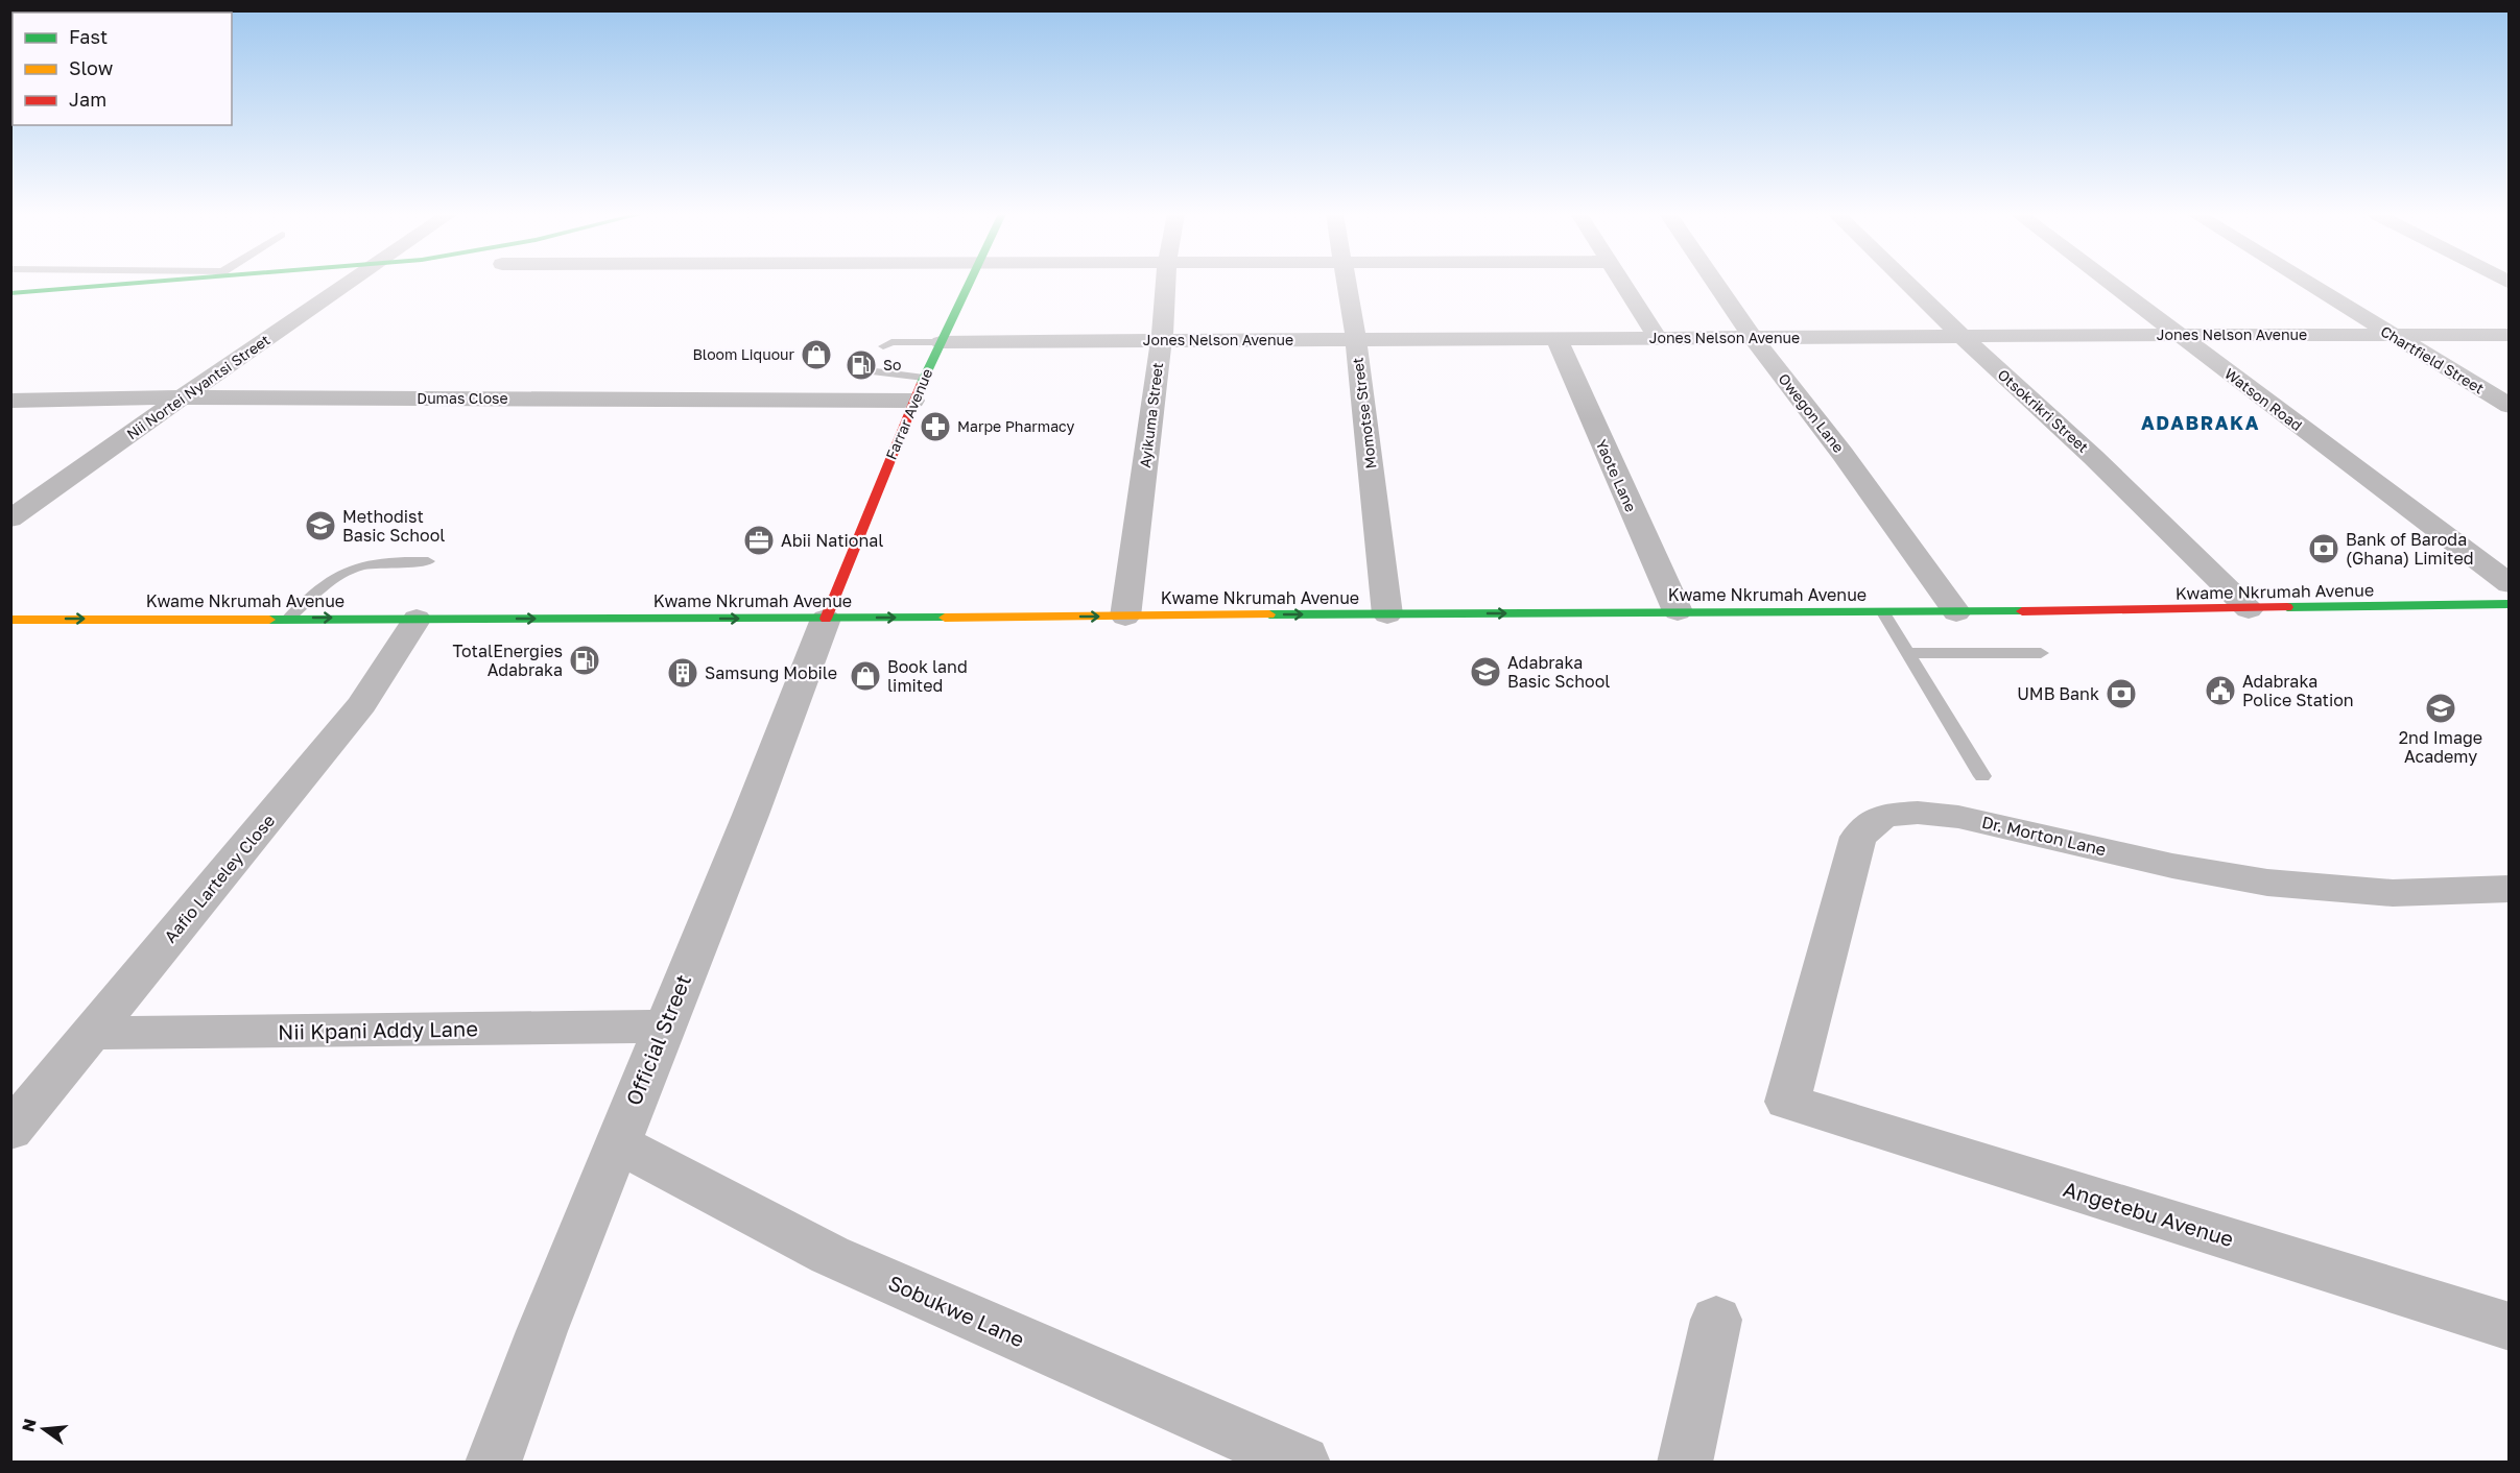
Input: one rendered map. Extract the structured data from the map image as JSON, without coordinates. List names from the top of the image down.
{
  "streets": {
    "main road": ["Farrar Avenue", "Kwame Nkrumah Avenue"],
    "street": [
      "Jones Nelson Avenue",
      "Chartfield Street",
      "Nii Nortei Nyantsi Street",
      "Dumas Close",
      "Watson Road",
      "Otsokrikri Street",
      "Momotse Street",
      "Owegon Lane",
      "Ayikuma Street",
      "Yaote Lane",
      "Dr. Morton Lane",
      "Aafio Larteley Close",
      "Nii Kpani Addy Lane",
      "Official Street",
      "Angetebu Avenue",
      "Sobukwe Lane"
    ]
  },
  "crossings": [
    ["Jones Nelson Avenue", "Chartfield Street"],
    ["Jones Nelson Avenue", "Watson Road"],
    ["Jones Nelson Avenue", "Otsokrikri Street"],
    ["Jones Nelson Avenue", "Momotse Street"],
    ["Jones Nelson Avenue", "Owegon Lane"],
    ["Jones Nelson Avenue", "Farrar Avenue"],
    ["Jones Nelson Avenue", "Ayikuma Street"],
    ["Jones Nelson Avenue", "Yaote Lane"],
    ["Nii Nortei Nyantsi Street", "Dumas Close"],
    ["Dumas Close", "Farrar Avenue"],
    ["Otsokrikri Street", "Kwame Nkrumah Avenue"],
    ["Momotse Street", "Kwame Nkrumah Avenue"],
    ["Owegon Lane", "Kwame Nkrumah Avenue"],
    ["Farrar Avenue", "Kwame Nkrumah Avenue"],
    ["Farrar Avenue", "Official Street"],
    ["Ayikuma Street", "Kwame Nkrumah Avenue"],
    ["Yaote Lane", "Kwame Nkrumah Avenue"],
    ["Kwame Nkrumah Avenue", "Aafio Larteley Close"],
    ["Kwame Nkrumah Avenue", "Official Street"],
    ["Dr. Morton Lane", "Angetebu Avenue"],
    ["Aafio Larteley Close", "Nii Kpani Addy Lane"],
    ["Nii Kpani Addy Lane", "Official Street"],
    ["Official Street", "Sobukwe Lane"]
  ],
  "one_way": ["Kwame Nkrumah Avenue"],
  "districts": ["ADABRAKA"],
  "places": {
    "shop": ["Bloom Liquour", "Book land limited"],
    "fuel station": ["So", "TotalEnergies Adabraka"],
    "pharmacy": ["Marpe Pharmacy"],
    "school or university": ["Methodist Basic School", "Adabraka Basic School", "2nd Image Academy"],
    "office": ["Abii National"],
    "bank": ["Bank of Baroda (Ghana) Limited", "UMB Bank"],
    "building": ["Samsung Mobile"],
    "public building": ["Adabraka Police Station"]
  },
  "legend": ["Fast", "Slow", "Jam"],
  "north": "left"
}
